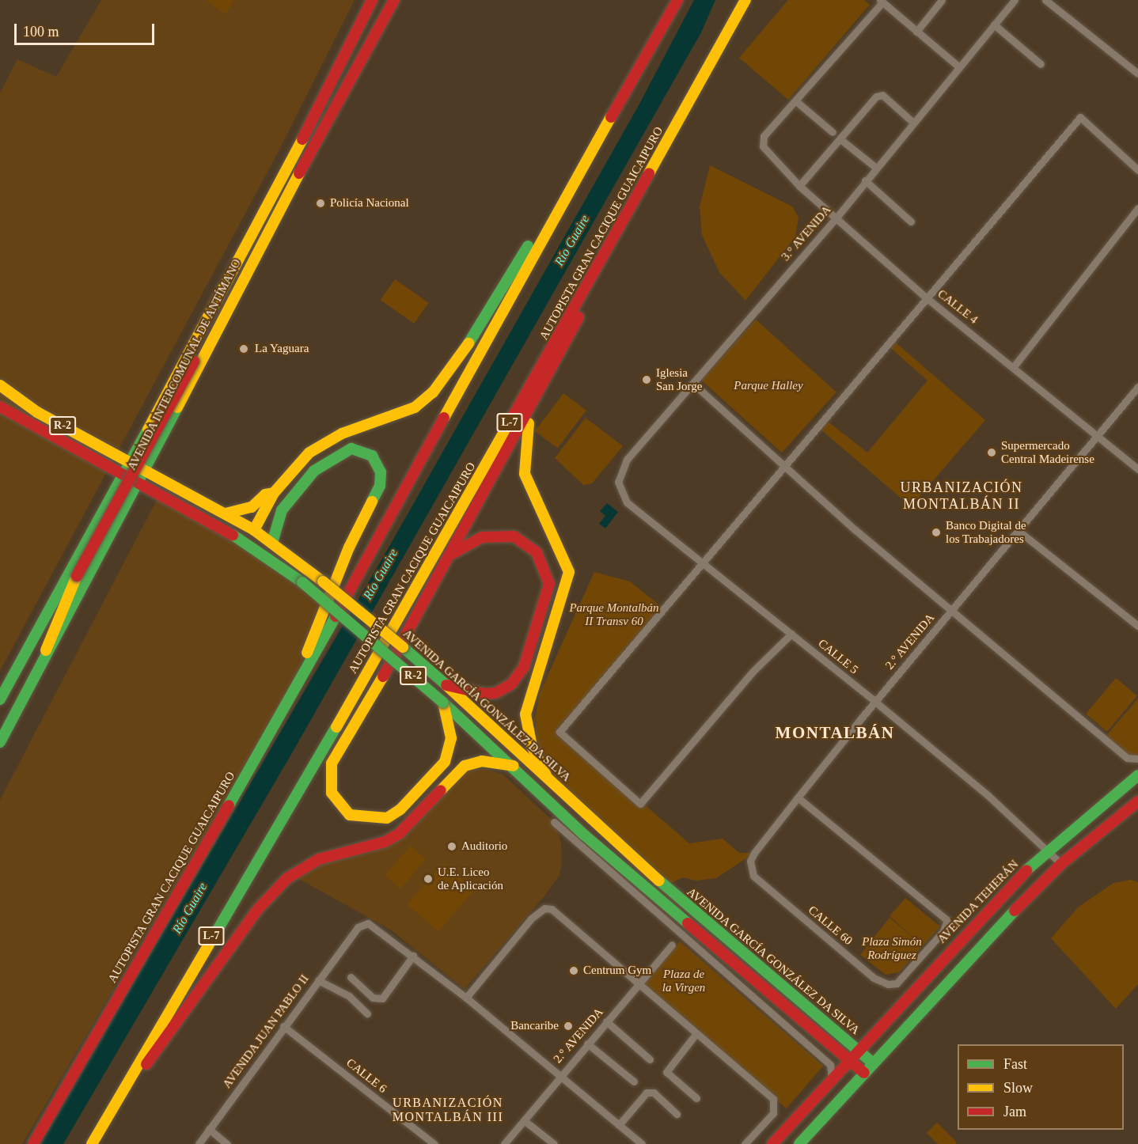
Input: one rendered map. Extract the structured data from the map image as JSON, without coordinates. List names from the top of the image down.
{
  "streets": {
    "main road": [
      "AUTOPISTA GRAN CACIQUE GUAICAIPURO",
      "AVENIDA INTERCOMUNAL DE ANTÍMANO",
      "L-7",
      "R-2",
      "AVENIDA GARCÍA GONZÁLEZ DA SILVA",
      "AVENIDA TEHERÁN"
    ],
    "street": [
      "3.° AVENIDA",
      "CALLE 4",
      "2.° AVENIDA",
      "CALLE 5",
      "CALLE 60",
      "AVENIDA JUAN PABLO II",
      "CALLE 6"
    ]
  },
  "crossings": [
    ["3.° AVENIDA", "CALLE 4"],
    ["3.° AVENIDA", "CALLE 5"],
    ["CALLE 4", "2.° AVENIDA"],
    ["AVENIDA INTERCOMUNAL DE ANTÍMANO", "R-2"],
    ["AVENIDA INTERCOMUNAL DE ANTÍMANO", "AVENIDA GARCÍA GONZÁLEZ DA SILVA"],
    ["R-2", "AVENIDA TEHERÁN"],
    ["2.° AVENIDA", "CALLE 5"],
    ["2.° AVENIDA", "CALLE 60"],
    ["CALLE 5", "AVENIDA TEHERÁN"],
    ["AVENIDA GARCÍA GONZÁLEZ DA SILVA", "AVENIDA TEHERÁN"],
    ["AVENIDA JUAN PABLO II", "CALLE 6"]
  ],
  "districts": ["URBANIZACIÓN MONTALBÁN II", "MONTALBÁN", "URBANIZACIÓN MONTALBÁN III"],
  "water": ["Río Guaire"],
  "parks": [
    "Parque Halley",
    "Parque Montalbán II Transv 60",
    "Plaza Simón Rodríguez",
    "Plaza de la Virgen"
  ],
  "places": [
    "Policía Nacional",
    "La Yaguara",
    "Iglesia San Jorge",
    "Supermercado Central Madeirense",
    "Banco Digital de los Trabajadores",
    "Auditorio",
    "U.E. Liceo de Aplicación",
    "Centrum Gym",
    "Bancaribe"
  ],
  "legend": ["Fast", "Slow", "Jam"],
  "scale_bar": "100 m"
}
